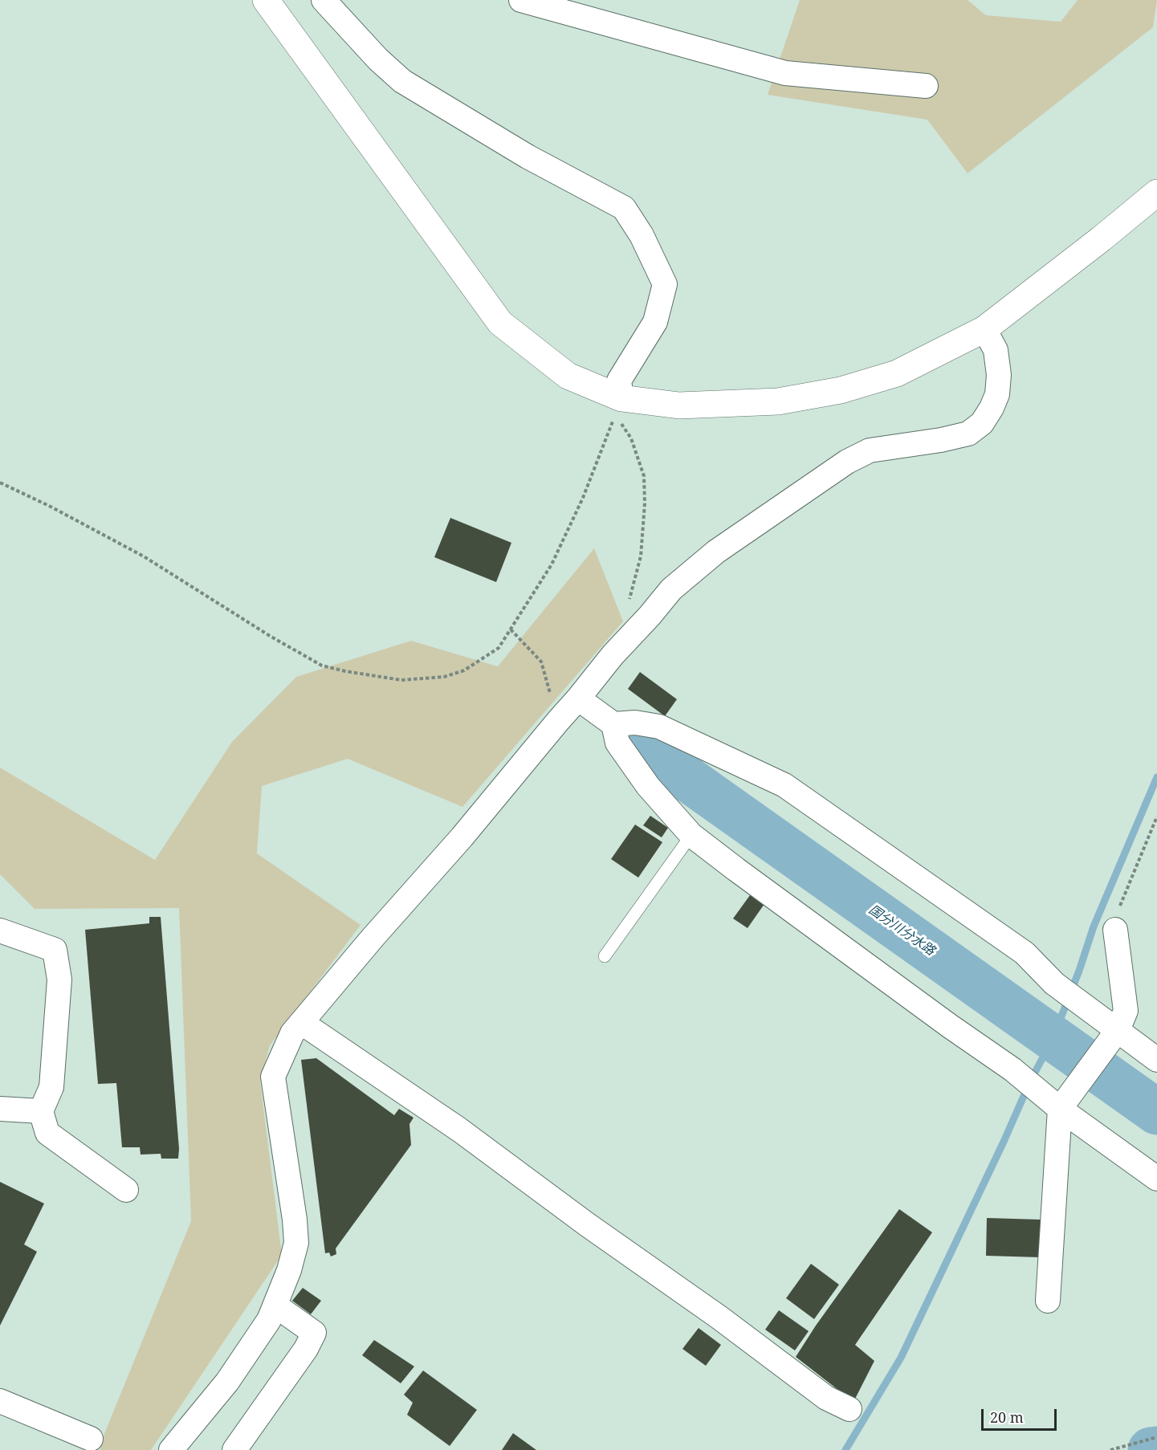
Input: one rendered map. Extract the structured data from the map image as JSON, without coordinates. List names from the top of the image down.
{
  "water": ["国分川分水路"],
  "scale_bar": "20 m"
}
